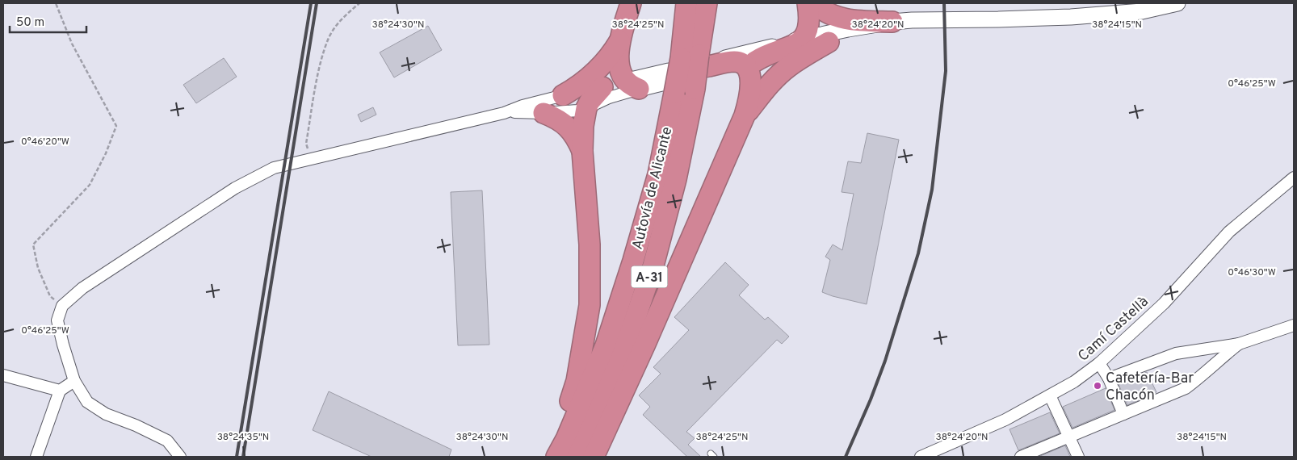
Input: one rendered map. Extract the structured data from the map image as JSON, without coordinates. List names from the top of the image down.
{
  "streets": {
    "highway": ["Autovía de Alicante", "A-31"],
    "street": ["Camí Castellà"]
  },
  "places": ["Cafetería-Bar Chacón"],
  "scale_bar": "50 m",
  "coordinates": [
    "38°24'30\"N",
    "38°24'25\"N",
    "38°24'20\"N",
    "38°24'15\"N",
    "0°46'25\"W",
    "0°46'20\"W",
    "0°46'30\"W",
    "38°24'35\"N"
  ]
}
